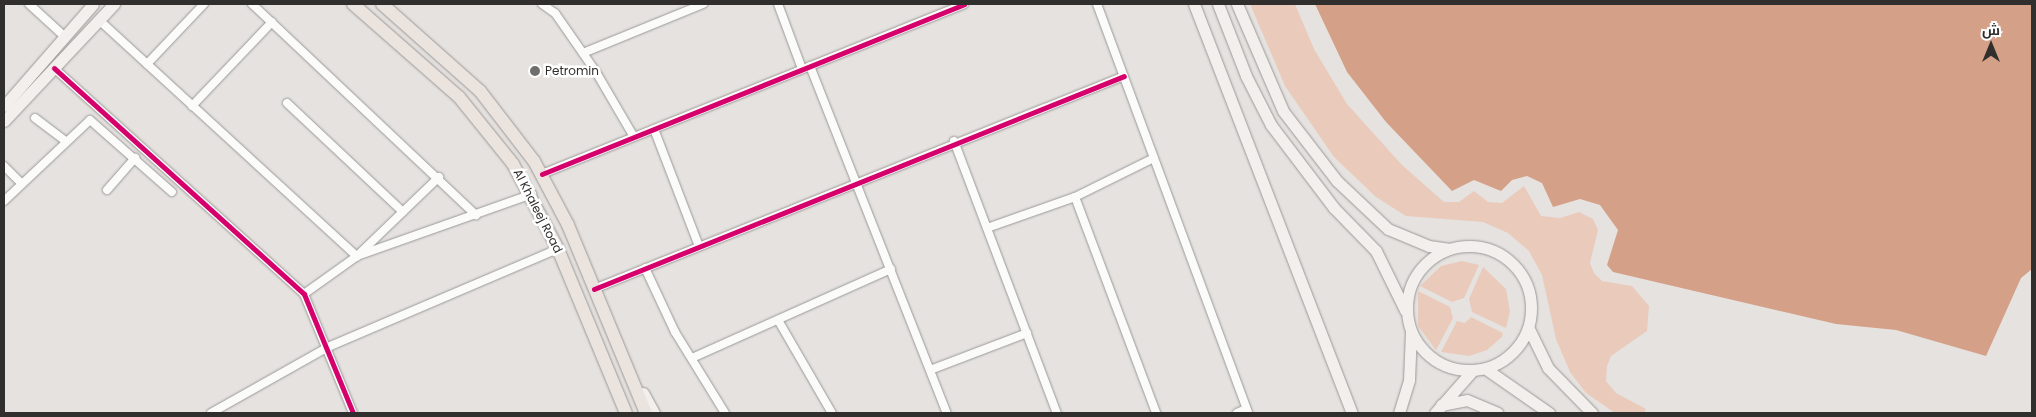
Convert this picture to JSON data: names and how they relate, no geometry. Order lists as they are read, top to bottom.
{
  "streets": {
    "main road": ["Al Khaleej Road"]
  },
  "places": ["Petromin"],
  "north": "top"
}
